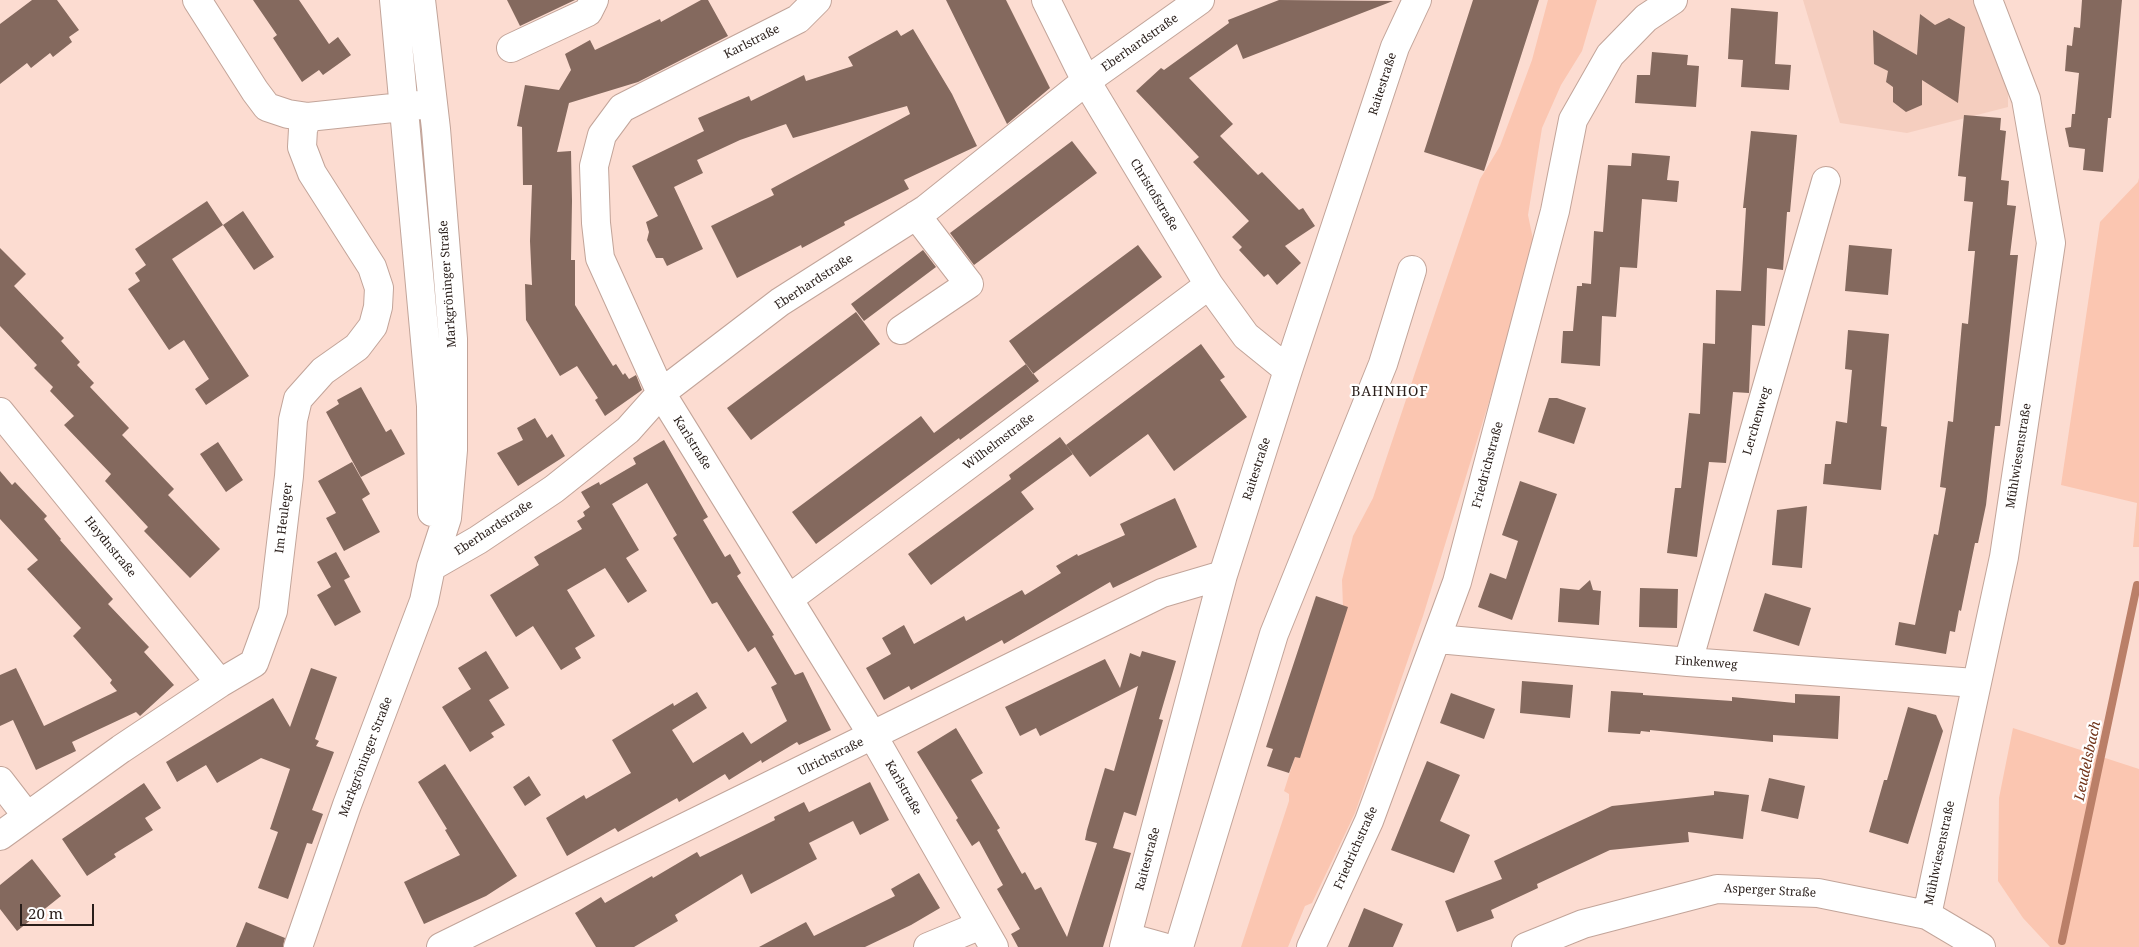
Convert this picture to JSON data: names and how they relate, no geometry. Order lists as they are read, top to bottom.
{
  "streets": {
    "street": [
      "Karlstraße",
      "Eberhardstraße",
      "Raitestraße",
      "Christofstraße",
      "Markgröninger Straße",
      "Lerchenweg",
      "Wilhelmstraße",
      "Mühlwiesenstraße",
      "Friedrichstraße",
      "Im Heuleger",
      "Haydnstraße",
      "Finkenweg",
      "Ulrichstraße",
      "Asperger Straße"
    ]
  },
  "crossings": [
    ["Karlstraße", "Eberhardstraße"],
    ["Karlstraße", "Wilhelmstraße"],
    ["Karlstraße", "Ulrichstraße"],
    ["Eberhardstraße", "Christofstraße"],
    ["Eberhardstraße", "Markgröninger Straße"],
    ["Raitestraße", "Christofstraße"],
    ["Raitestraße", "Ulrichstraße"],
    ["Christofstraße", "Wilhelmstraße"],
    ["Lerchenweg", "Finkenweg"],
    ["Mühlwiesenstraße", "Finkenweg"],
    ["Mühlwiesenstraße", "Asperger Straße"],
    ["Friedrichstraße", "Finkenweg"],
    ["Im Heuleger", "Haydnstraße"]
  ],
  "districts": ["BAHNHOF"],
  "water": ["Leudelsbach"],
  "scale_bar": "20 m"
}
